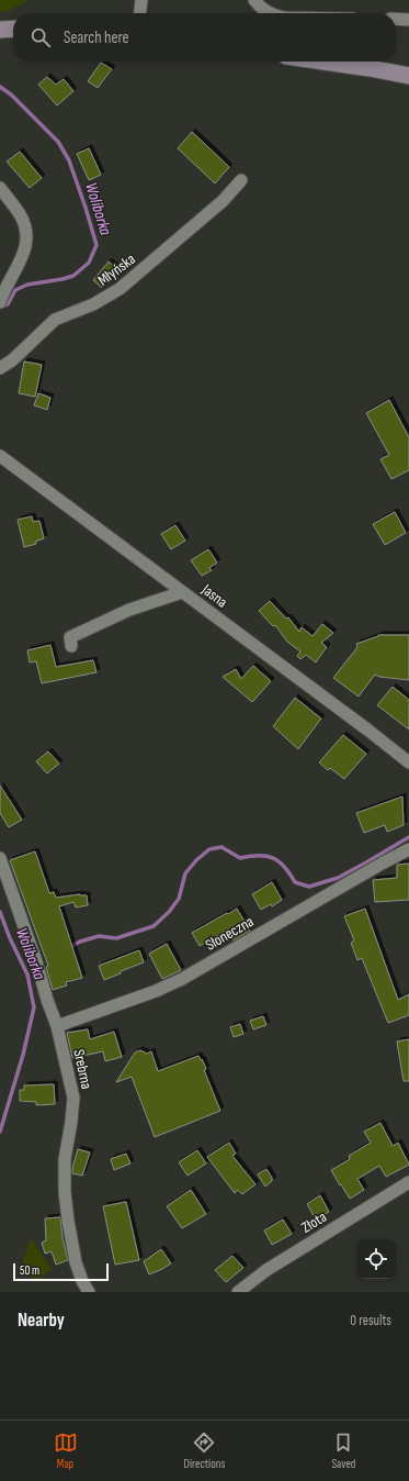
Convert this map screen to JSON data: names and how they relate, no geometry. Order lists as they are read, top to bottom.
{
  "streets": {
    "street": [
      "Młyńska",
      "Jasna",
      "Słoneczna",
      "Srebrna",
      "Złota"
    ]
  },
  "crossings": [
    ["Słoneczna", "Srebrna"]
  ],
  "water": ["Woliborka"],
  "scale_bar": "50 m",
  "page": {
    "search": "Search here",
    "scale": "50 m",
    "heading": ["Nearby", "0 results"],
    "nav": ["Map", "Directions", "Saved"]
  }
}
